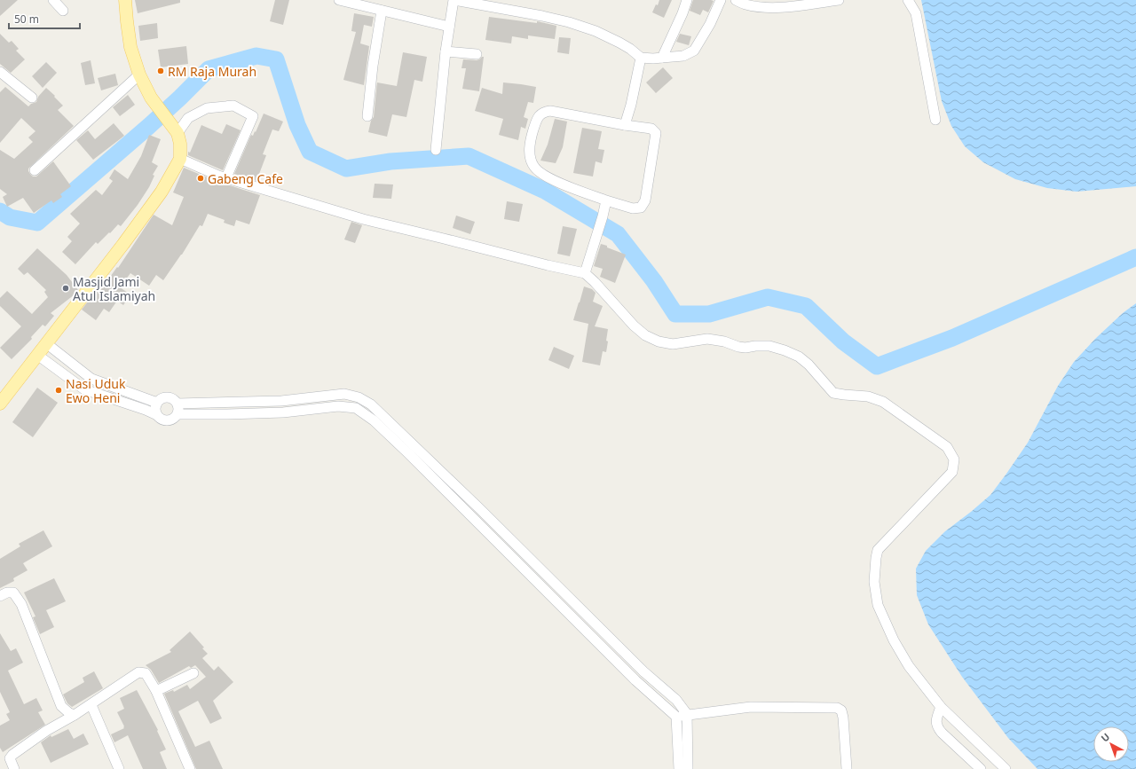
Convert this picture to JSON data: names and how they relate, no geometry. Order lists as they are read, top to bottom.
{
  "places": [
    "RM Raja Murah",
    "Gabeng Cafe",
    "Masjid Jami Atul Islamiyah",
    "Nasi Uduk Ewo Heni"
  ],
  "scale_bar": "50 m",
  "north": "top left"
}
